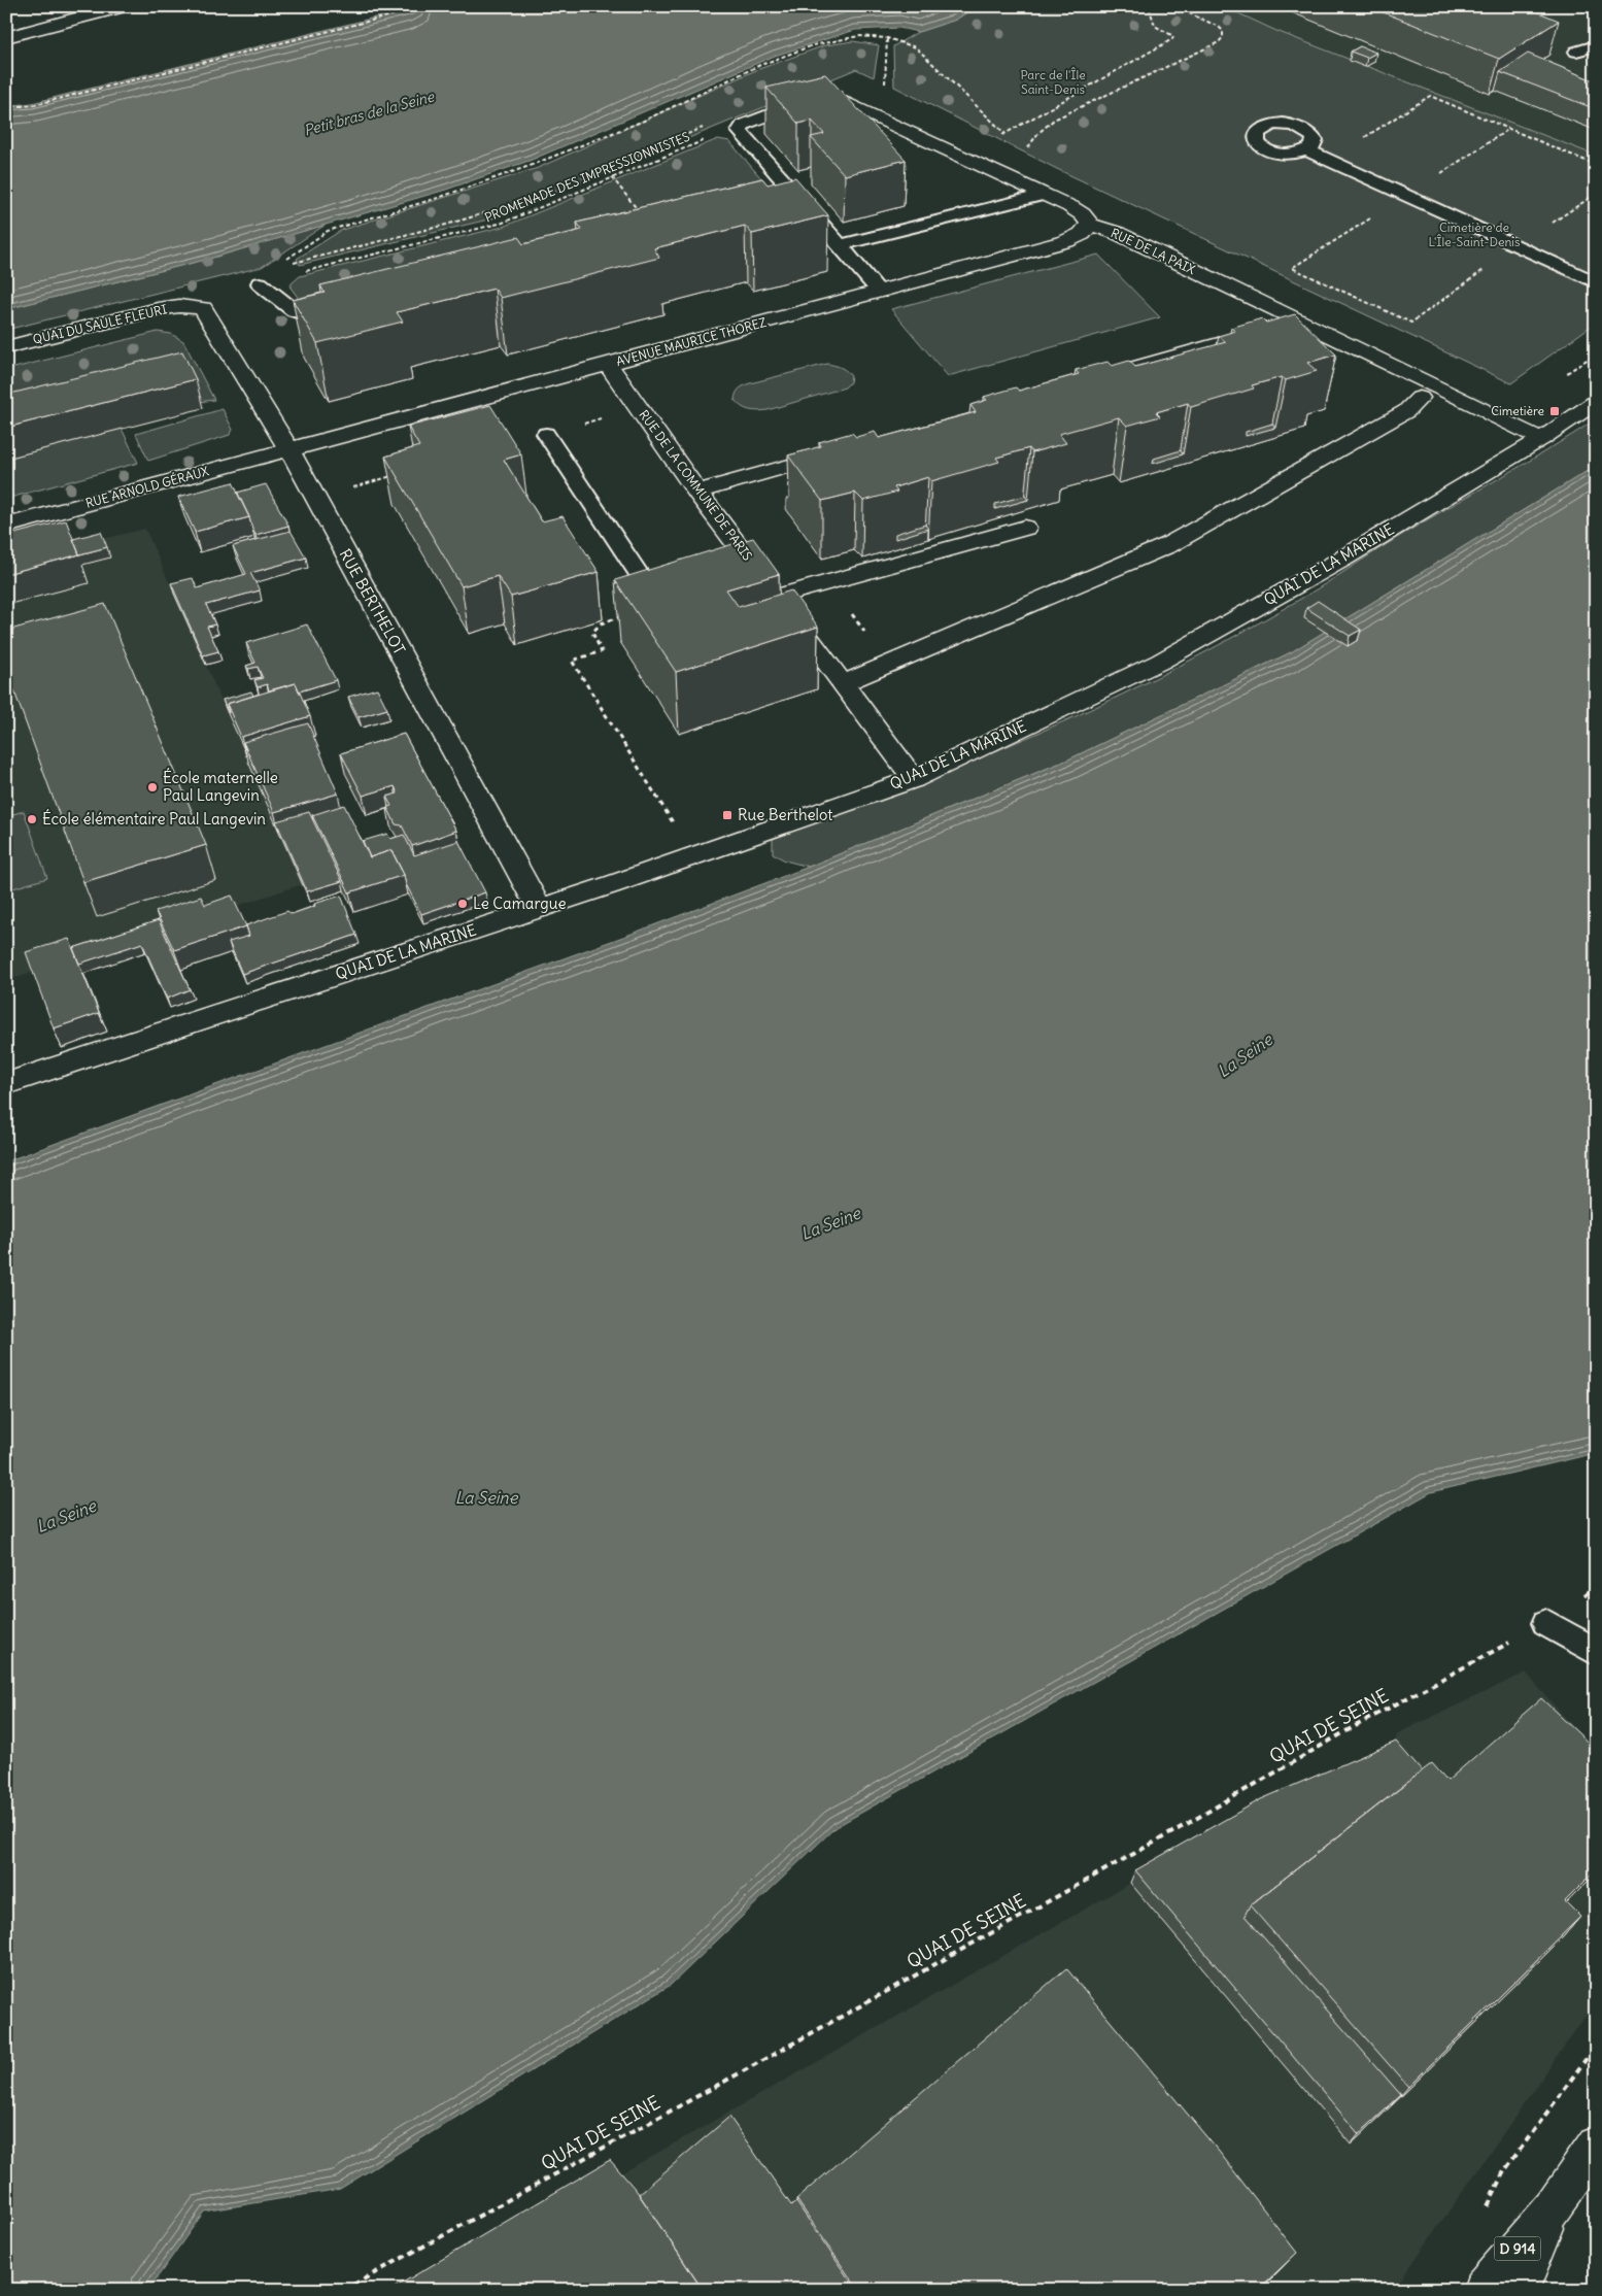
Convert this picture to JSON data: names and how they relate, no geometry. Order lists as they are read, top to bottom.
{
  "streets": {
    "street": [
      "RUE DE LA PAIX",
      "QUAI DU SAULE FLEURI",
      "AVENUE MAURICE THOREZ",
      "RUE DE LA COMMUNE DE PARIS",
      "RUE ARNOLD GÉRAUX",
      "QUAI DE LA MARINE",
      "RUE BERTHELOT",
      "D 914"
    ],
    "path": ["PROMENADE DES IMPRESSIONNISTES", "QUAI DE SEINE"]
  },
  "crossings": [
    ["RUE DE LA PAIX", "AVENUE MAURICE THOREZ"],
    ["RUE DE LA PAIX", "QUAI DE LA MARINE"],
    ["QUAI DU SAULE FLEURI", "RUE BERTHELOT"],
    ["AVENUE MAURICE THOREZ", "RUE DE LA COMMUNE DE PARIS"],
    ["AVENUE MAURICE THOREZ", "RUE ARNOLD GÉRAUX"],
    ["AVENUE MAURICE THOREZ", "RUE BERTHELOT"],
    ["RUE DE LA COMMUNE DE PARIS", "QUAI DE LA MARINE"],
    ["RUE ARNOLD GÉRAUX", "RUE BERTHELOT"],
    ["QUAI DE LA MARINE", "RUE BERTHELOT"]
  ],
  "water": ["Petit bras de la Seine", "La Seine"],
  "parks": ["Parc de l'Île Saint-Denis", "Cimetière de L'Île-Saint-Denis"],
  "places": {
    "transit": ["Cimetière", "Rue Berthelot"],
    "other": ["École maternelle Paul Langevin", "École élémentaire Paul Langevin", "Le Camargue"]
  }
}
